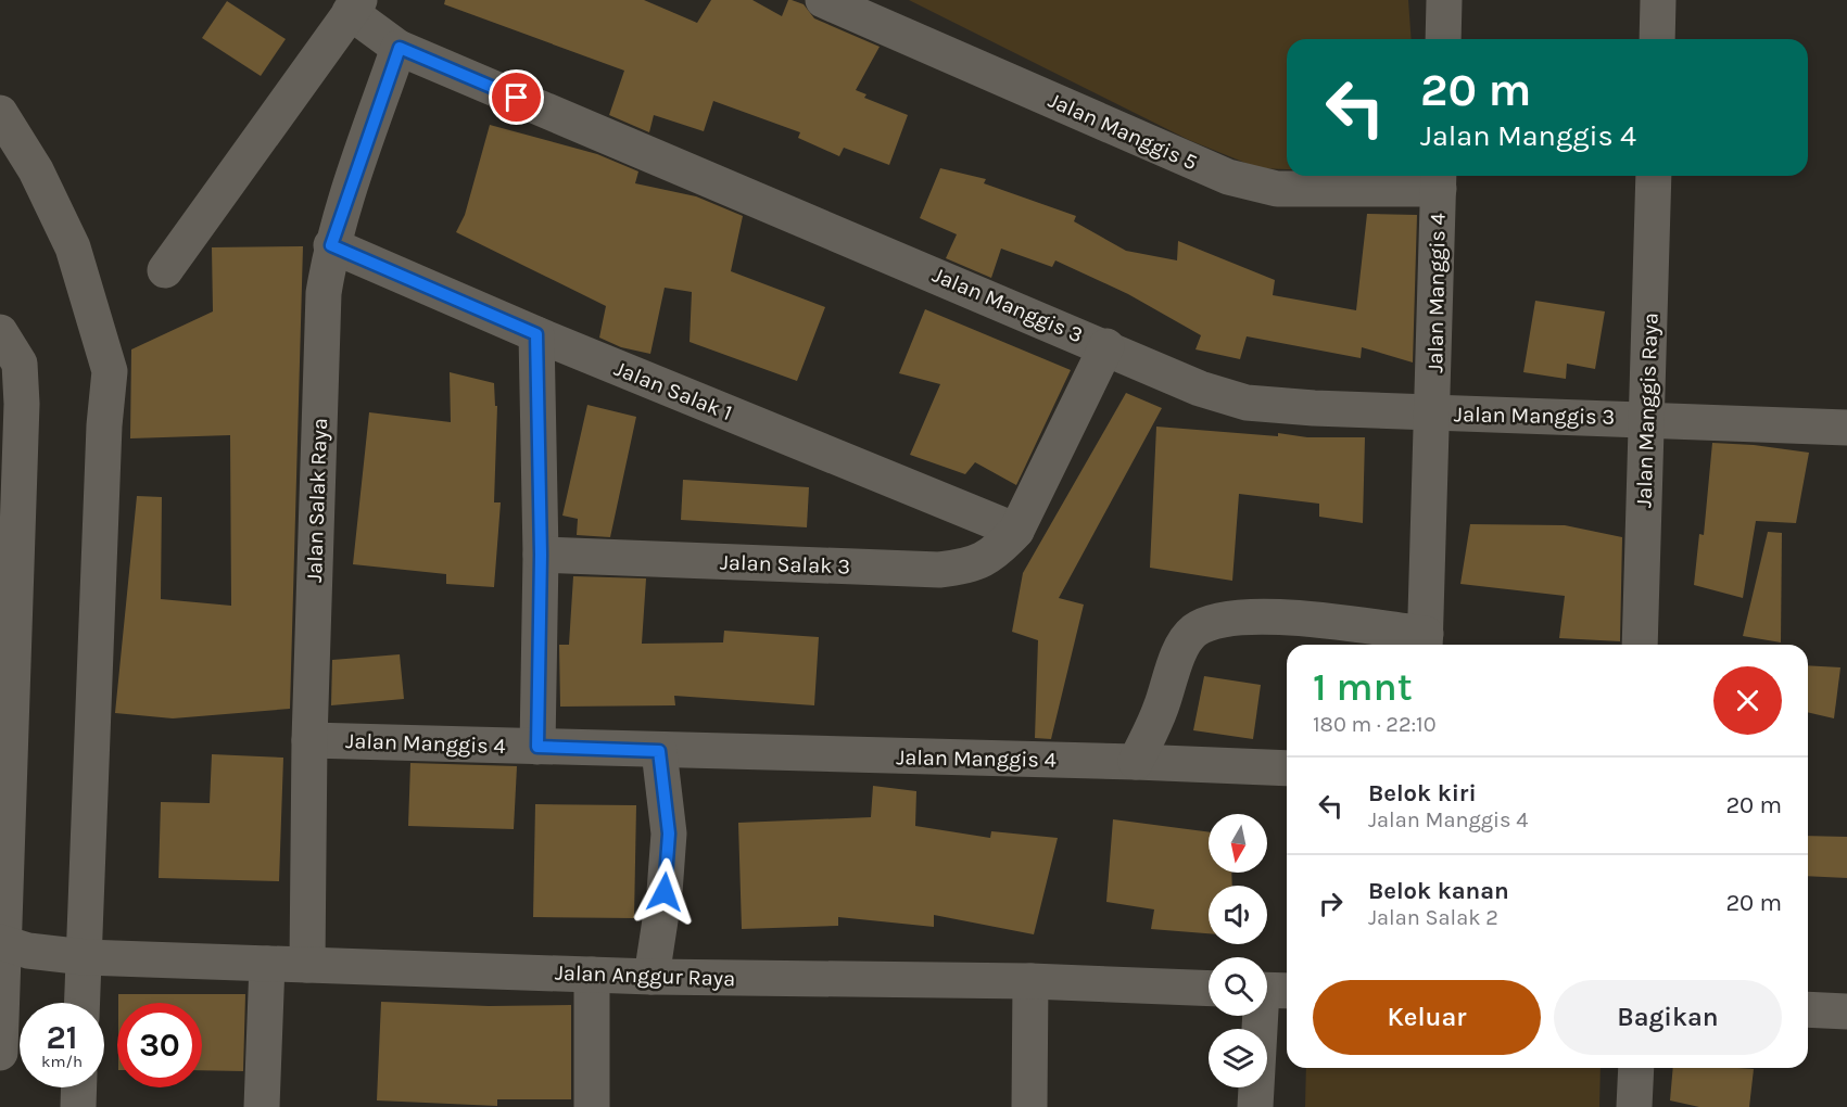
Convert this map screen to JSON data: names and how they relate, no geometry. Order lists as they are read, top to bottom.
{
  "streets": {
    "street": [
      "Jalan Manggis 5",
      "Jalan Manggis 4",
      "Jalan Manggis 3",
      "Jalan Salak 1",
      "Jalan Manggis Raya",
      "Jalan Salak Raya",
      "Jalan Salak 3",
      "Jalan Anggur Raya"
    ]
  },
  "crossings": [
    ["Jalan Manggis 5", "Jalan Manggis 4"],
    ["Jalan Manggis 4", "Jalan Manggis 3"],
    ["Jalan Manggis 4", "Jalan Salak Raya"],
    ["Jalan Manggis 3", "Jalan Manggis Raya"],
    ["Jalan Manggis 3", "Jalan Salak Raya"],
    ["Jalan Manggis 3", "Jalan Salak 3"],
    ["Jalan Salak 1", "Jalan Salak Raya"],
    ["Jalan Salak 1", "Jalan Salak 3"],
    ["Jalan Salak Raya", "Jalan Anggur Raya"]
  ],
  "north": "bottom",
  "page": {
    "turn": ["20 m", "Jalan Manggis 4"],
    "heading": ["1 mnt", "180 m · 22:10"],
    "list": [
      {
        "name": "Belok kiri",
        "note": "Jalan Manggis 4",
        "value": "20 m"
      },
      {
        "name": "Belok kanan",
        "note": "Jalan Salak 2",
        "value": "20 m"
      }
    ],
    "buttons": ["Keluar", "Bagikan"],
    "speed": "21 km/h",
    "limit": "30"
  }
}
